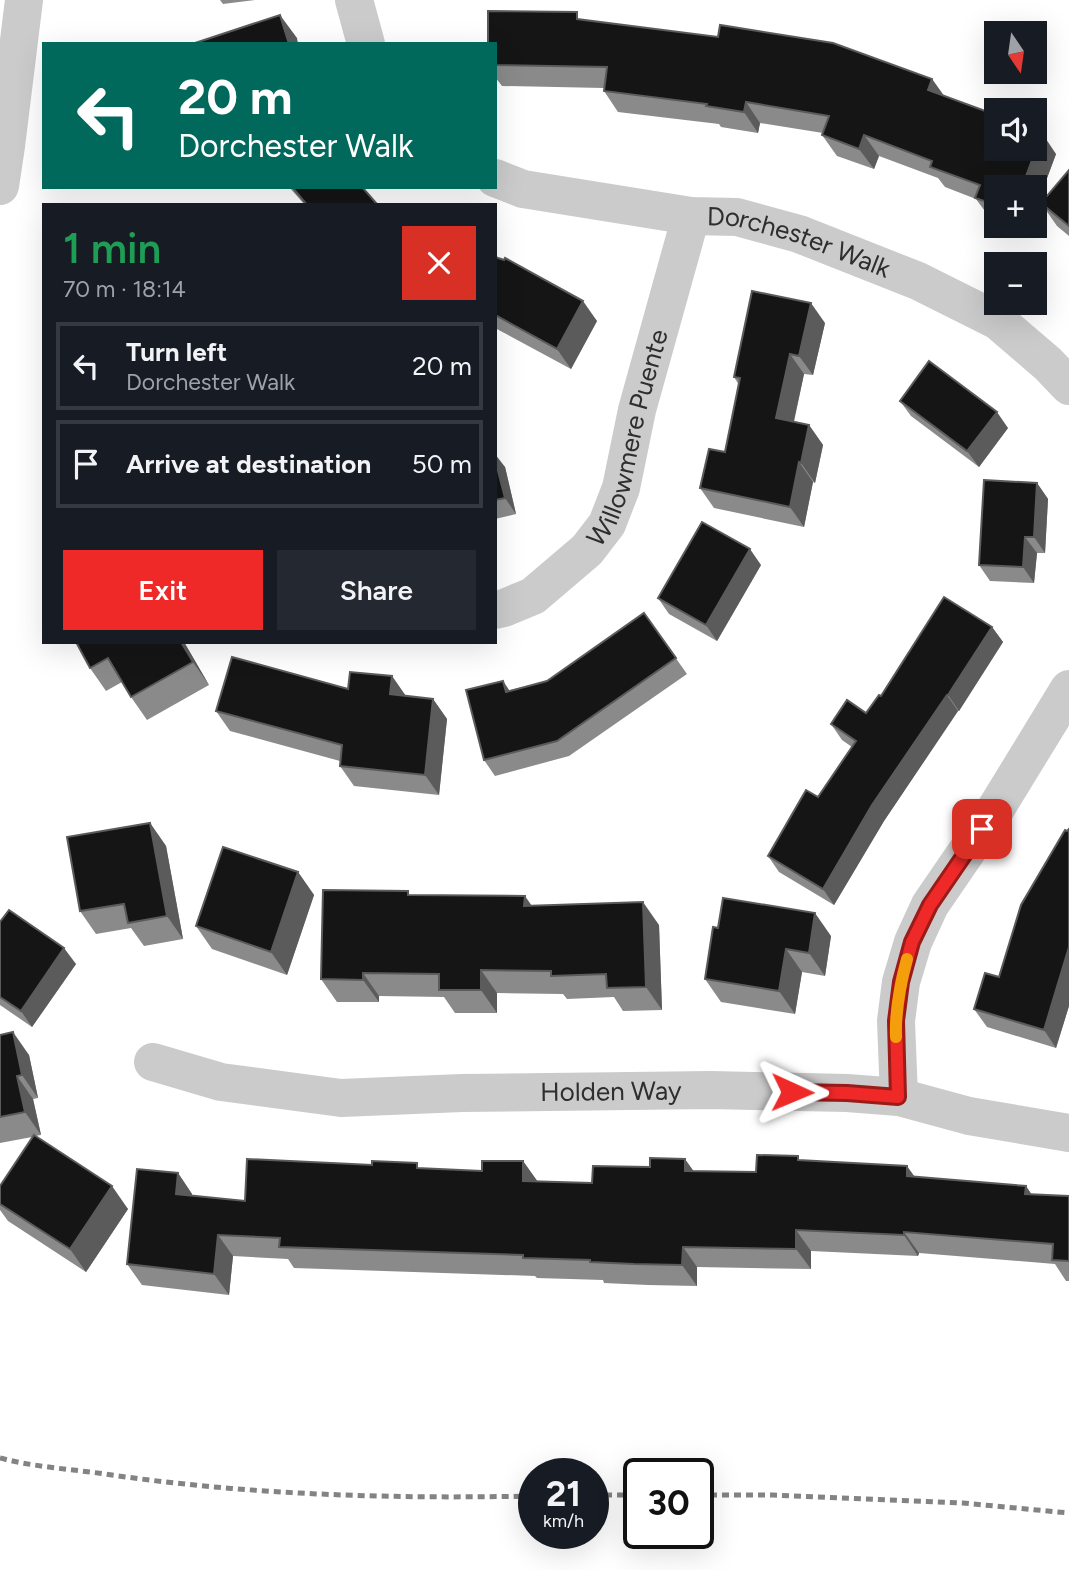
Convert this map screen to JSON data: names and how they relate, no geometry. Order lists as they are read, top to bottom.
{
  "streets": {
    "street": ["Dorchester Walk", "Willowmere Puente", "Holden Way"]
  },
  "crossings": [
    ["Dorchester Walk", "Willowmere Puente"]
  ],
  "north": "bottom",
  "page": {
    "map_buttons": ["+", "−"],
    "turn": ["20 m", "Dorchester Walk"],
    "heading": ["1 min", "70 m · 18:14"],
    "list": [
      {
        "name": "Turn left",
        "note": "Dorchester Walk",
        "value": "20 m"
      },
      {
        "name": "Arrive at destination",
        "value": "50 m"
      }
    ],
    "buttons": ["Exit", "Share"],
    "speed": "21 km/h",
    "limit": "30"
  }
}
